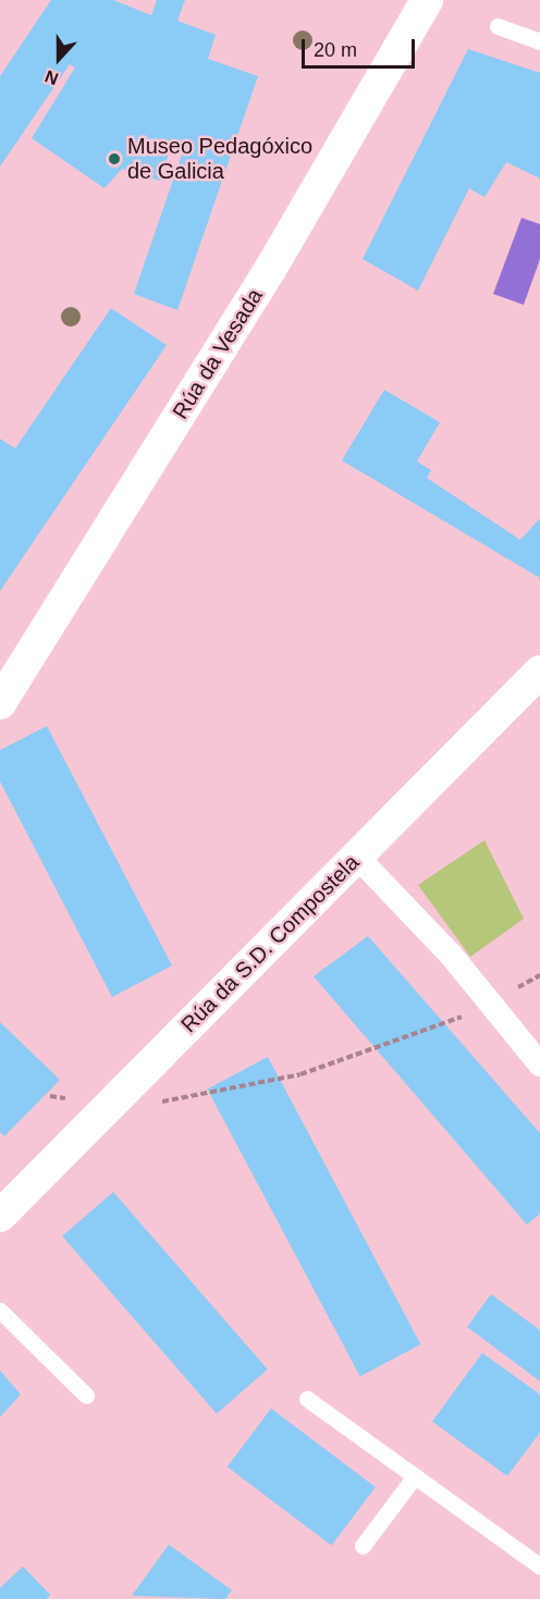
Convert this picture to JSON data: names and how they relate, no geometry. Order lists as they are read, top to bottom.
{
  "streets": {
    "street": ["Rúa da Vesada", "Rúa da S.D. Compostela"]
  },
  "places": ["Museo Pedagóxico de Galicia"],
  "scale_bar": "20 m",
  "north": "bottom"
}
